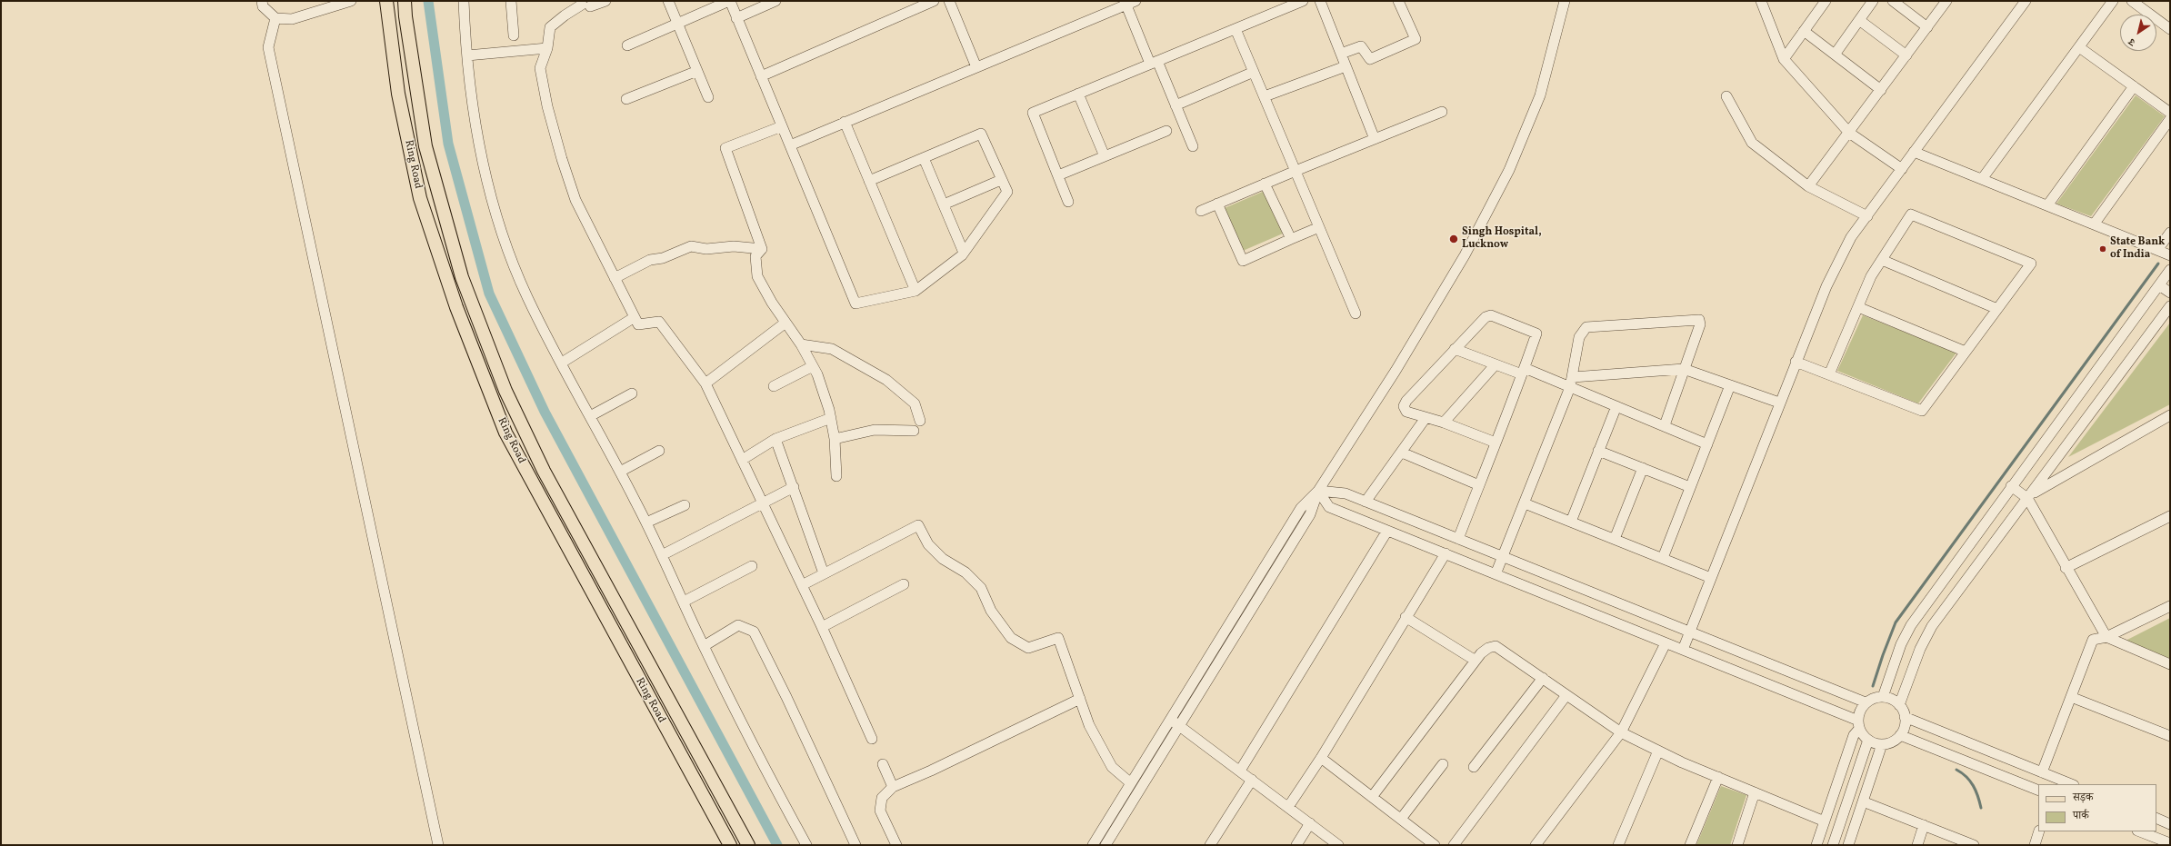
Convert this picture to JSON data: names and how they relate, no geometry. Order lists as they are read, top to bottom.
{
  "streets": {
    "main road": ["Ring Road"]
  },
  "places": ["Singh Hospital, Lucknow", "State Bank of India"],
  "legend": ["सड़क", "पार्क"],
  "north": "bottom left"
}
